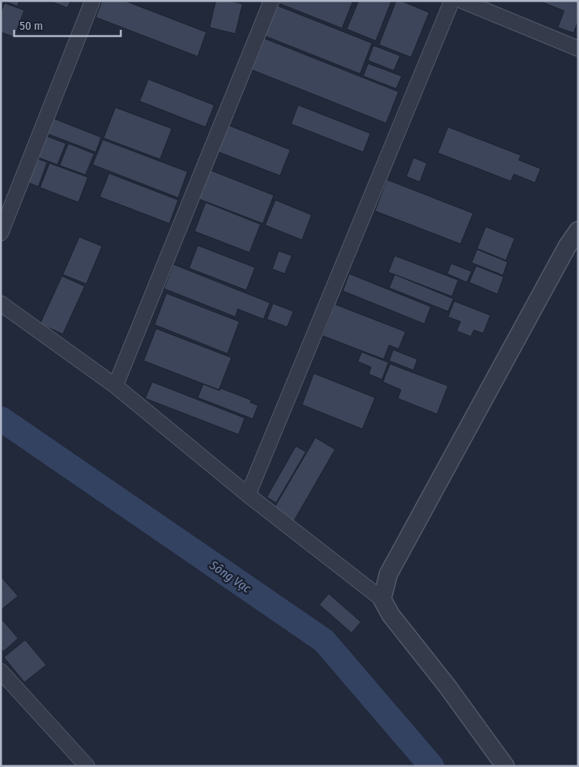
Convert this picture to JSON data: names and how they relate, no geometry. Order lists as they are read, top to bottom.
{
  "water": ["Sông Vạc"],
  "scale_bar": "50 m"
}
